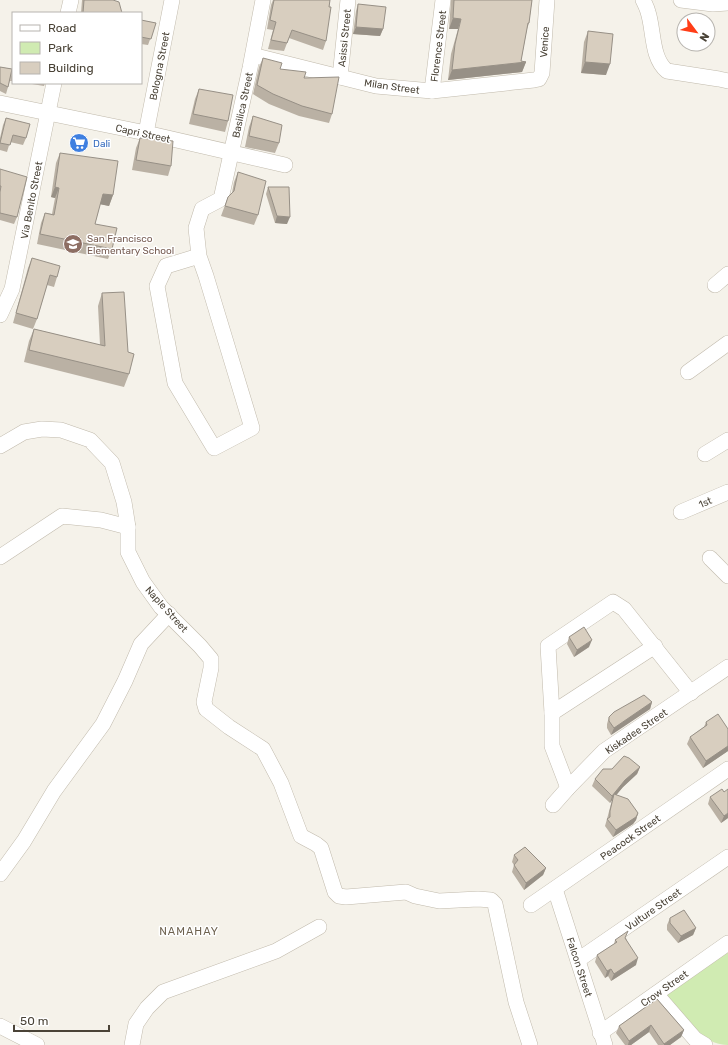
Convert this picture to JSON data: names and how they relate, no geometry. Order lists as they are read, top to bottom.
{
  "streets": {
    "street": [
      "Asissi Street",
      "Venice",
      "Florence Street",
      "Bologna Street",
      "Milan Street",
      "Basilica Street",
      "Capri Street",
      "Via Benito Street",
      "1st",
      "Naple Street",
      "Kiskadee Street",
      "Peacock Street",
      "Vulture Street",
      "Falcon Street",
      "Crow Street"
    ]
  },
  "crossings": [
    ["Asissi Street", "Milan Street"],
    ["Venice", "Milan Street"],
    ["Florence Street", "Milan Street"],
    ["Bologna Street", "Capri Street"],
    ["Milan Street", "Basilica Street"],
    ["Basilica Street", "Capri Street"],
    ["Capri Street", "Via Benito Street"],
    ["Peacock Street", "Falcon Street"],
    ["Vulture Street", "Falcon Street"],
    ["Falcon Street", "Crow Street"]
  ],
  "districts": ["NAMAHAY"],
  "places": {
    "supermarket": ["Dali"],
    "school or university": ["San Francisco Elementary School"]
  },
  "legend": ["Road", "Park", "Building"],
  "scale_bar": "50 m",
  "north": "bottom right"
}
